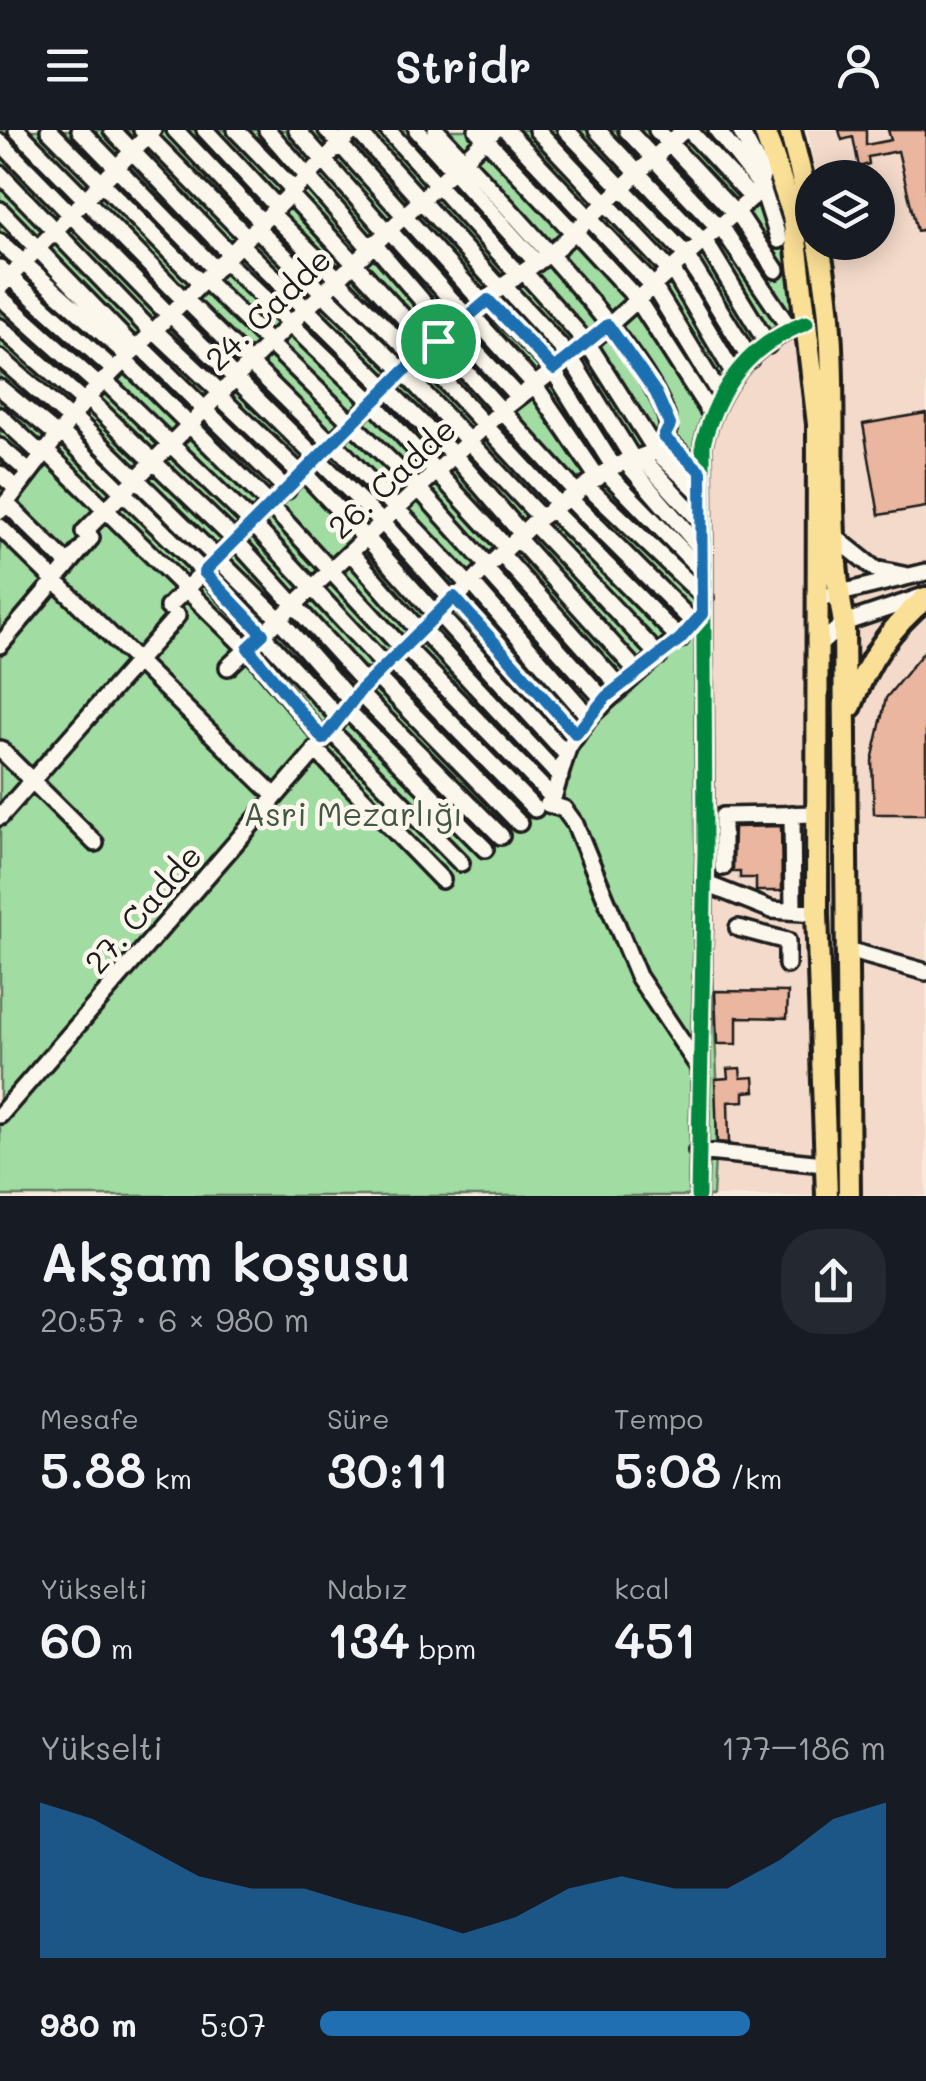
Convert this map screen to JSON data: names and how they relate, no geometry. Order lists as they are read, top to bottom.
{
  "streets": {
    "street": ["24. Cadde", "26. Cadde", "27. Cadde"]
  },
  "parks": ["Asri Mezarlığı"],
  "page": {
    "header": "Stridr",
    "heading": ["Akşam koşusu", "20:57 · 6 × 980 m"],
    "stats": [
      ["Mesafe", "5.88 km"],
      ["Süre", "30:11"],
      ["Tempo", "5:08 /km"],
      ["Yükselti", "60 m"],
      ["Nabız", "134 bpm"],
      ["kcal", "451"]
    ],
    "chart": ["Yükselti", "177–186 m"],
    "list": [
      {
        "name": "980 m",
        "note": "5:07"
      }
    ]
  }
}
